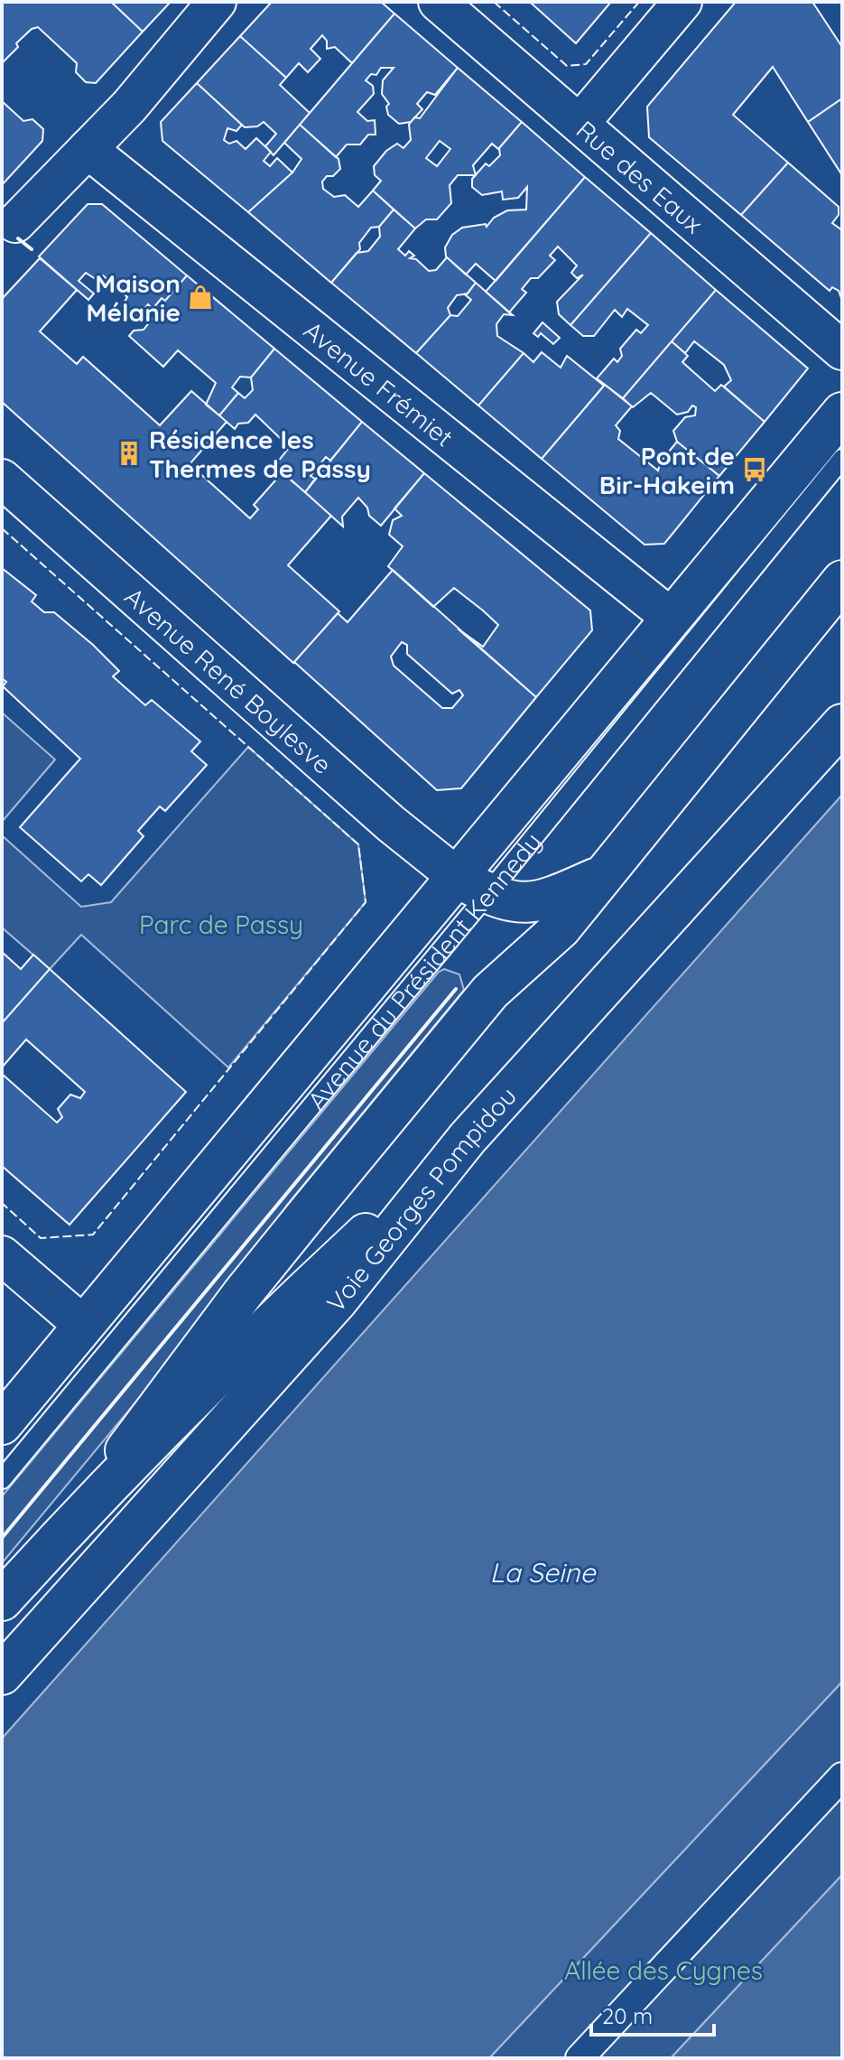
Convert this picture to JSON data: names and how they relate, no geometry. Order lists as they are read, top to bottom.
{
  "streets": {
    "main road": ["Avenue du Président Kennedy", "Voie Georges Pompidou"],
    "street": ["Rue des Eaux", "Avenue Frémiet", "Avenue René Boylesve"]
  },
  "crossings": [
    ["Avenue Frémiet", "Avenue du Président Kennedy"],
    ["Avenue René Boylesve", "Avenue du Président Kennedy"]
  ],
  "water": ["La Seine"],
  "parks": ["Parc de Passy", "Allée des Cygnes"],
  "places": {
    "shop": ["Maison Mélanie"],
    "building": ["Résidence les Thermes de Passy"],
    "bus stop": ["Pont de Bir-Hakeim"]
  },
  "scale_bar": "20 m"
}
